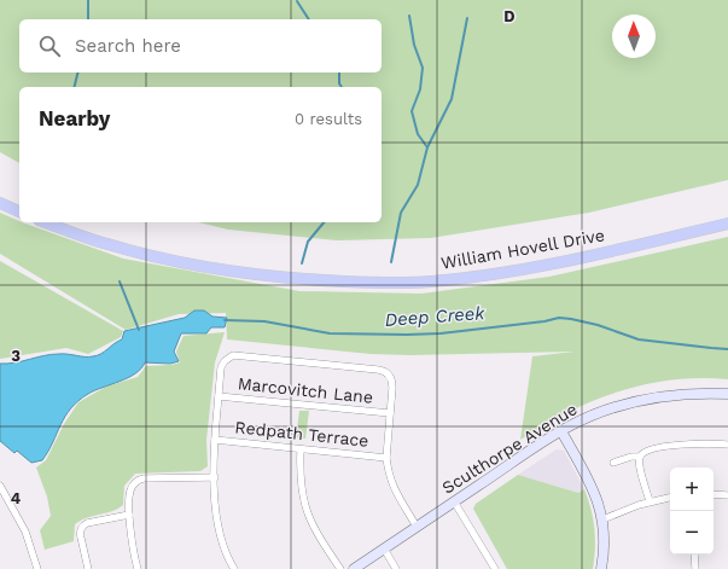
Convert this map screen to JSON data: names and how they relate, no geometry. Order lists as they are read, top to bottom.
{
  "streets": {
    "main road": ["William Hovell Drive"],
    "street": ["Marcovitch Lane", "Redpath Terrace", "Sculthorpe Avenue"]
  },
  "water": ["Deep Creek"],
  "north": "top",
  "page": {
    "search": "Search here",
    "heading": ["Nearby", "0 results"],
    "map_buttons": ["+", "−"]
  },
  "grid": {
    "columns": ["D"],
    "rows": ["3", "4"]
  }
}
